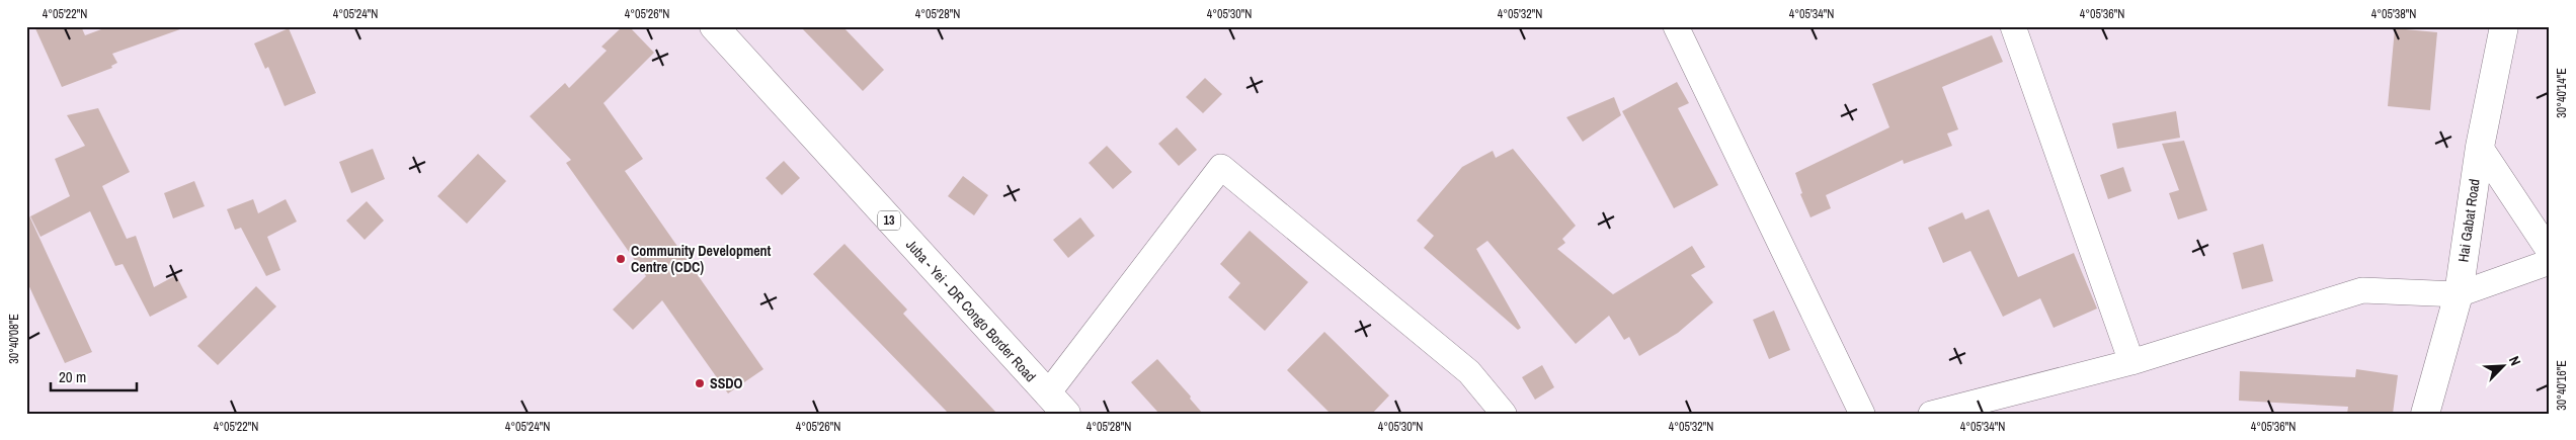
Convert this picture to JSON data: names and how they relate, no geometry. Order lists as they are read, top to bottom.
{
  "streets": {
    "main road": ["13", "Hai Gabat Road", "Juba - Yei - DR Congo Border Road"]
  },
  "places": ["Community Development Centre (CDC)", "SSDO"],
  "scale_bar": "20 m",
  "north": "top right",
  "coordinates": [
    "4°05'22\"N",
    "4°05'24\"N",
    "4°05'26\"N",
    "4°05'28\"N",
    "4°05'30\"N",
    "4°05'32\"N",
    "4°05'34\"N",
    "4°05'36\"N",
    "4°05'38\"N",
    "30°40'14\"E",
    "30°40'08\"E",
    "30°40'16\"E"
  ]
}
